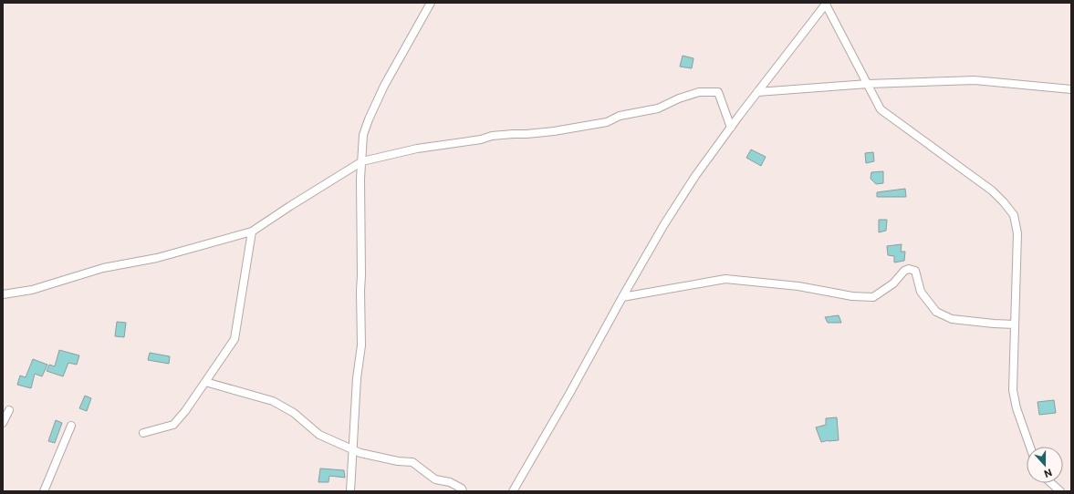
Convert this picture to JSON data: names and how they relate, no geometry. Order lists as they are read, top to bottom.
{
  "north": "bottom"
}
